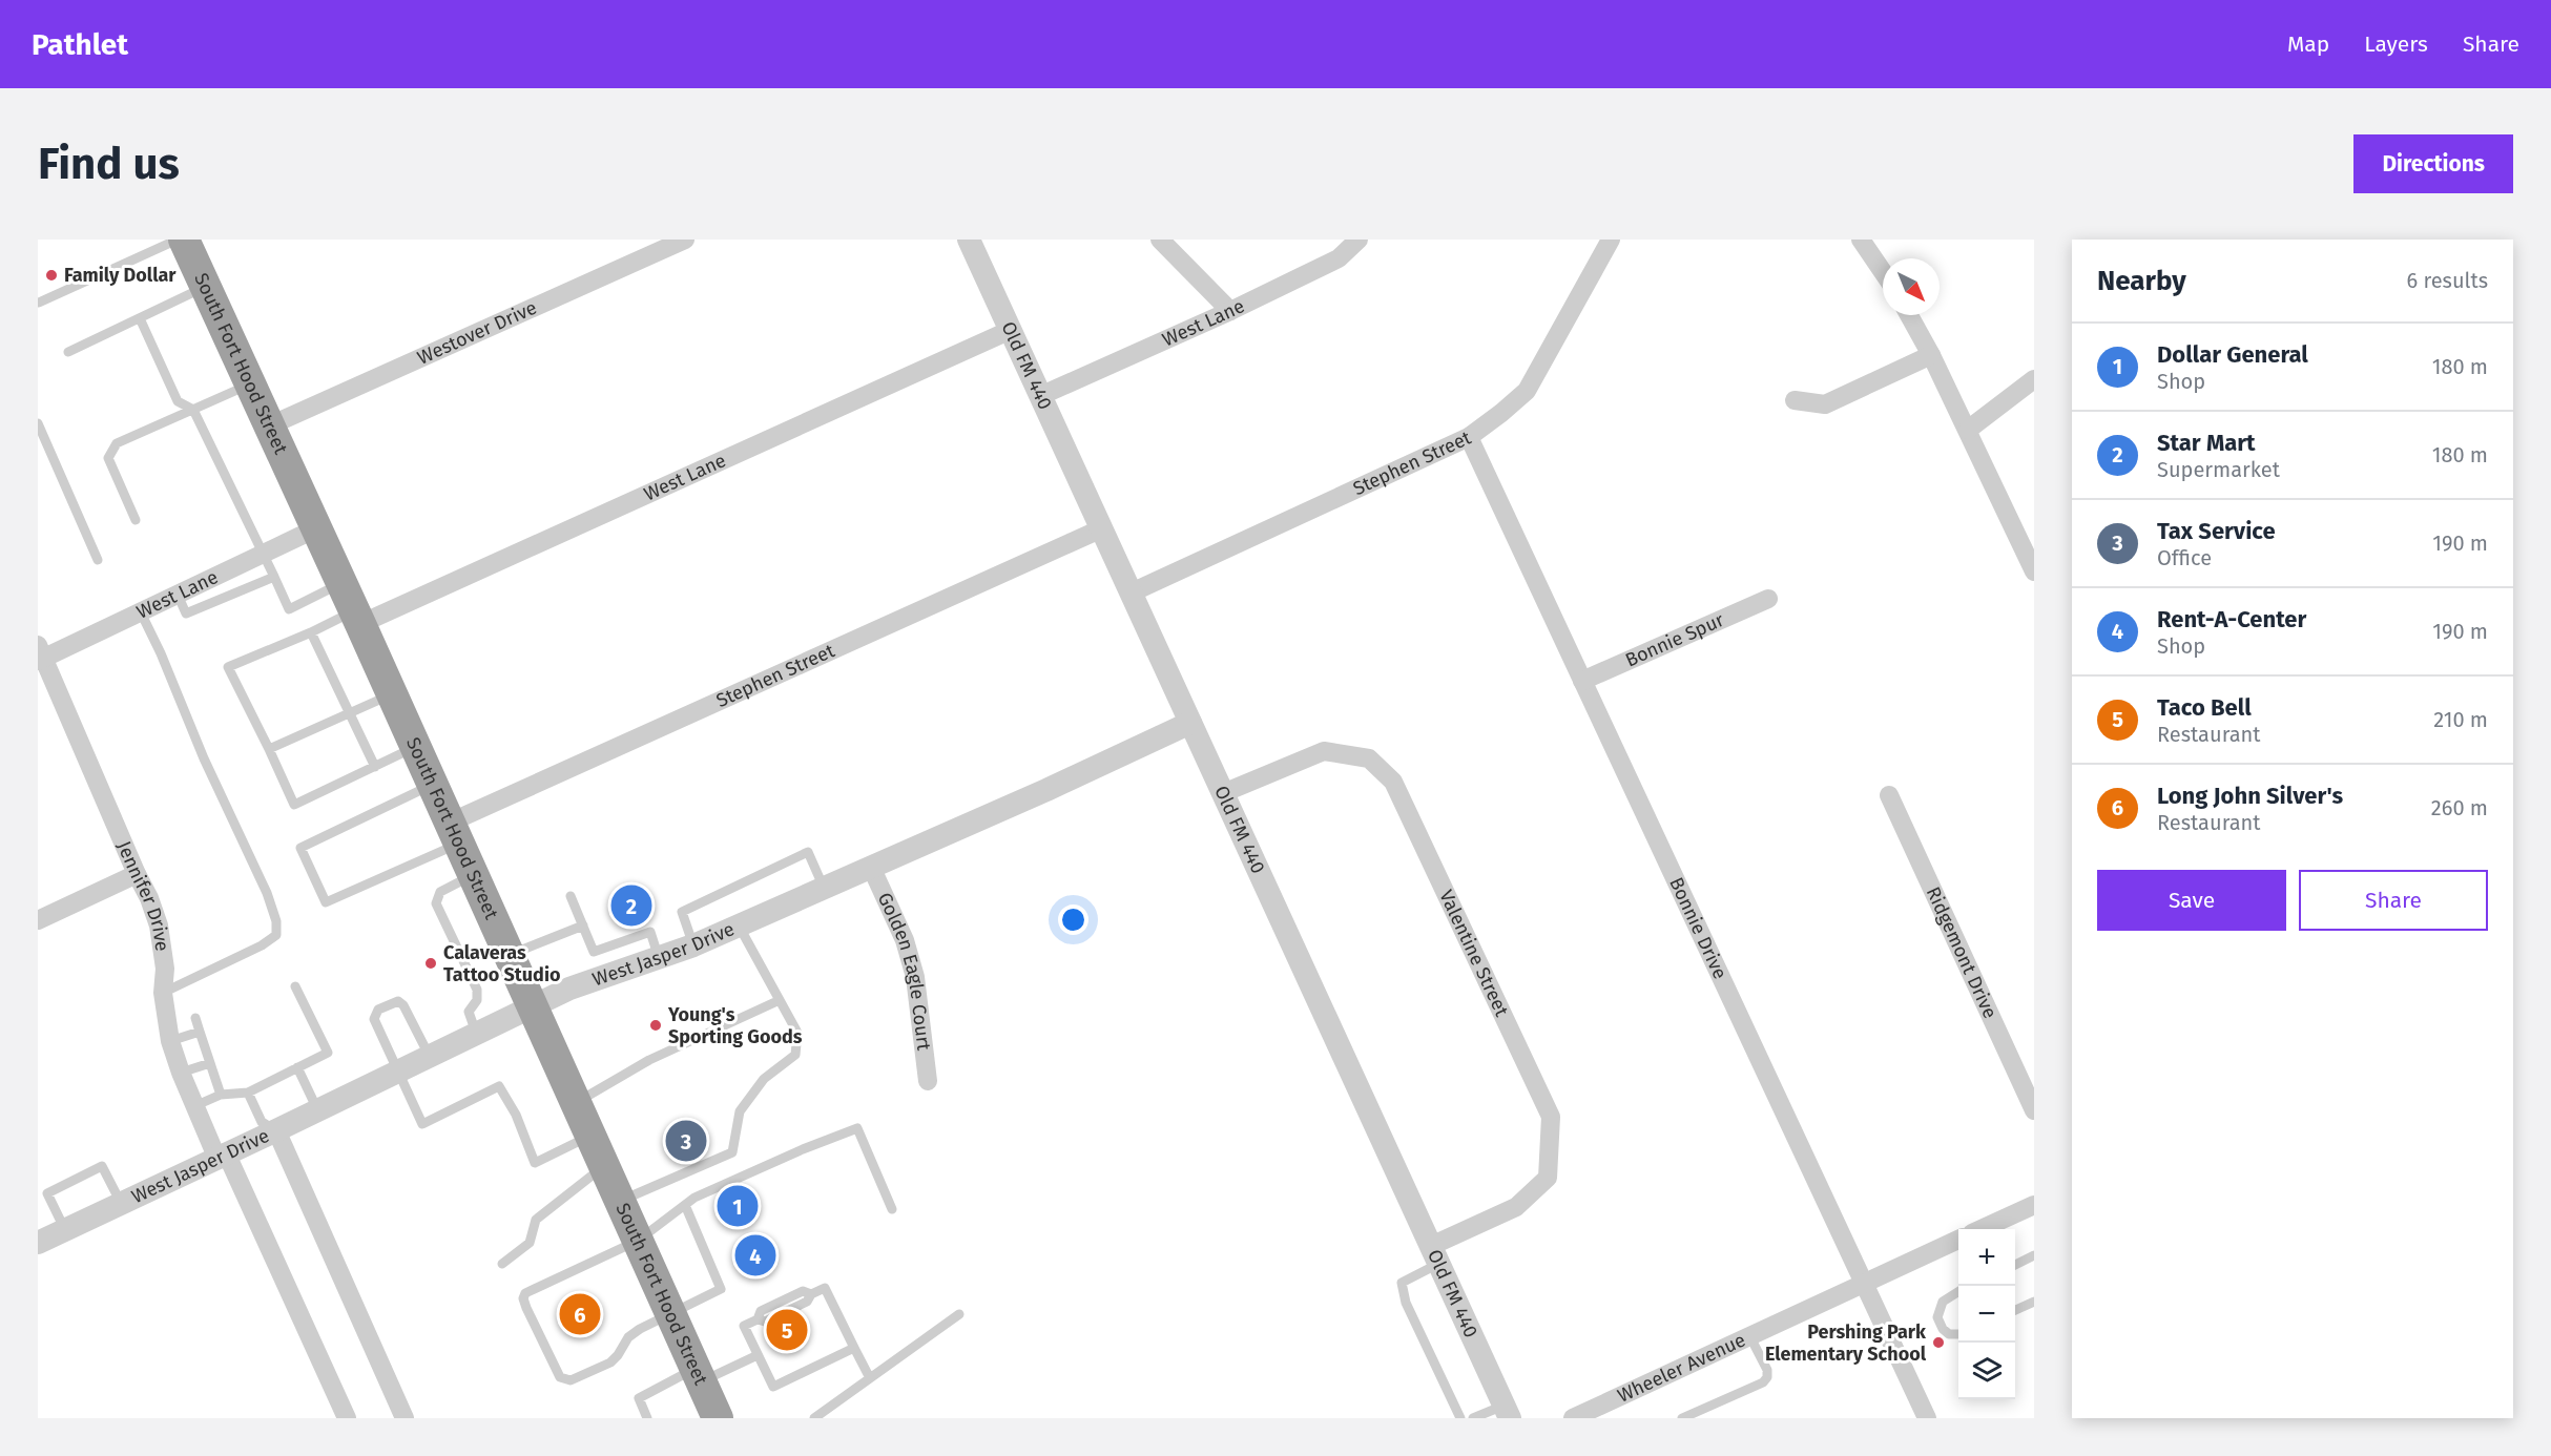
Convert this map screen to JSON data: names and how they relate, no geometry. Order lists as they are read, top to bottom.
{
  "streets": {
    "highway": ["South Fort Hood Street"],
    "street": [
      "West Lane",
      "Westover Drive",
      "Old FM 440",
      "Stephen Street",
      "Bonnie Spur",
      "Jennifer Drive",
      "Bonnie Drive",
      "West Jasper Drive",
      "Valentine Street",
      "Ridgemont Drive",
      "Golden Eagle Court",
      "Wheeler Avenue"
    ]
  },
  "crossings": [
    ["West Lane", "South Fort Hood Street"],
    ["West Lane", "Old FM 440"],
    ["West Lane", "Jennifer Drive"],
    ["Westover Drive", "South Fort Hood Street"],
    ["South Fort Hood Street", "Stephen Street"],
    ["South Fort Hood Street", "West Jasper Drive"],
    ["Old FM 440", "Stephen Street"],
    ["Old FM 440", "West Jasper Drive"],
    ["Old FM 440", "Valentine Street"],
    ["Stephen Street", "Bonnie Drive"],
    ["Bonnie Spur", "Bonnie Drive"],
    ["Jennifer Drive", "West Jasper Drive"],
    ["Bonnie Drive", "Wheeler Avenue"],
    ["West Jasper Drive", "Golden Eagle Court"]
  ],
  "places": [
    "Family Dollar",
    "Calaveras Tattoo Studio",
    "Young's Sporting Goods",
    "Pershing Park Elementary School"
  ],
  "north": "bottom right",
  "page": {
    "header": "Pathlet",
    "nav": ["Map", "Layers", "Share"],
    "buttons": [
      "Directions",
      ["Save", "Share"]
    ],
    "title": "Find us",
    "heading": ["Nearby", "6 results"],
    "list": [
      {
        "mark": "1",
        "name": "Dollar General",
        "note": "Shop",
        "value": "180 m"
      },
      {
        "mark": "2",
        "name": "Star Mart",
        "note": "Supermarket",
        "value": "180 m"
      },
      {
        "mark": "3",
        "name": "Tax Service",
        "note": "Office",
        "value": "190 m"
      },
      {
        "mark": "4",
        "name": "Rent-A-Center",
        "note": "Shop",
        "value": "190 m"
      },
      {
        "mark": "5",
        "name": "Taco Bell",
        "note": "Restaurant",
        "value": "210 m"
      },
      {
        "mark": "6",
        "name": "Long John Silver's",
        "note": "Restaurant",
        "value": "260 m"
      }
    ],
    "pins": [
      "2",
      "3",
      "1",
      "4",
      "6",
      "5"
    ],
    "map_buttons": ["+", "−"]
  }
}
